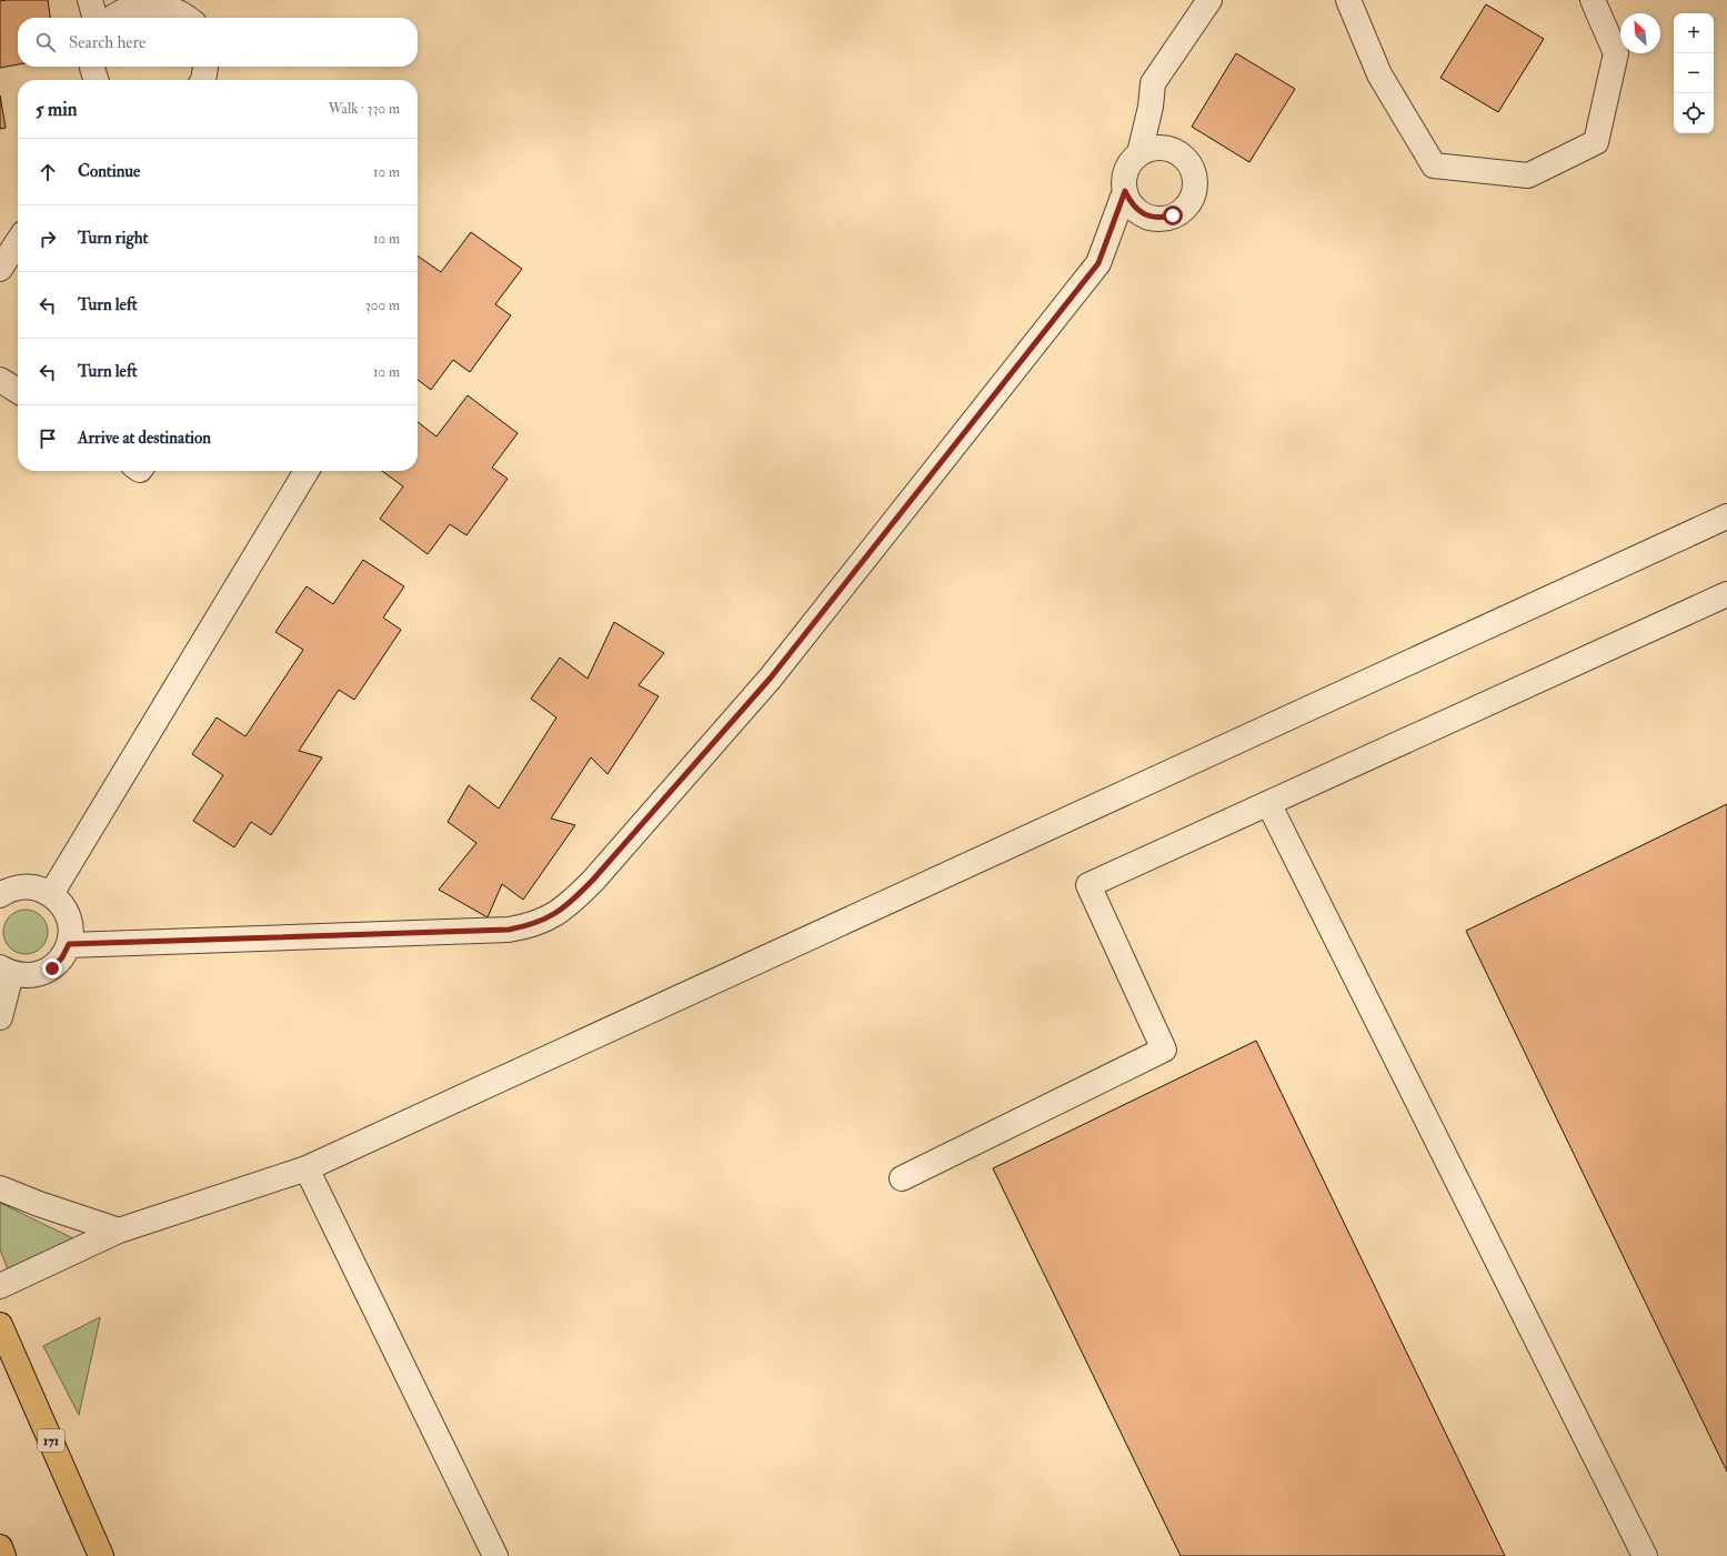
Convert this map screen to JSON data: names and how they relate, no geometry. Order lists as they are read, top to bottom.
{
  "streets": {
    "main road": ["171"]
  },
  "north": "top left",
  "page": {
    "map_buttons": ["+", "−"],
    "search": "Search here",
    "heading": ["5 min", "Walk · 330 m"],
    "list": [
      ["Continue", "10 m"],
      ["Turn right", "10 m"],
      ["Turn left", "300 m"],
      ["Turn left", "10 m"],
      "Arrive at destination"
    ]
  }
}
